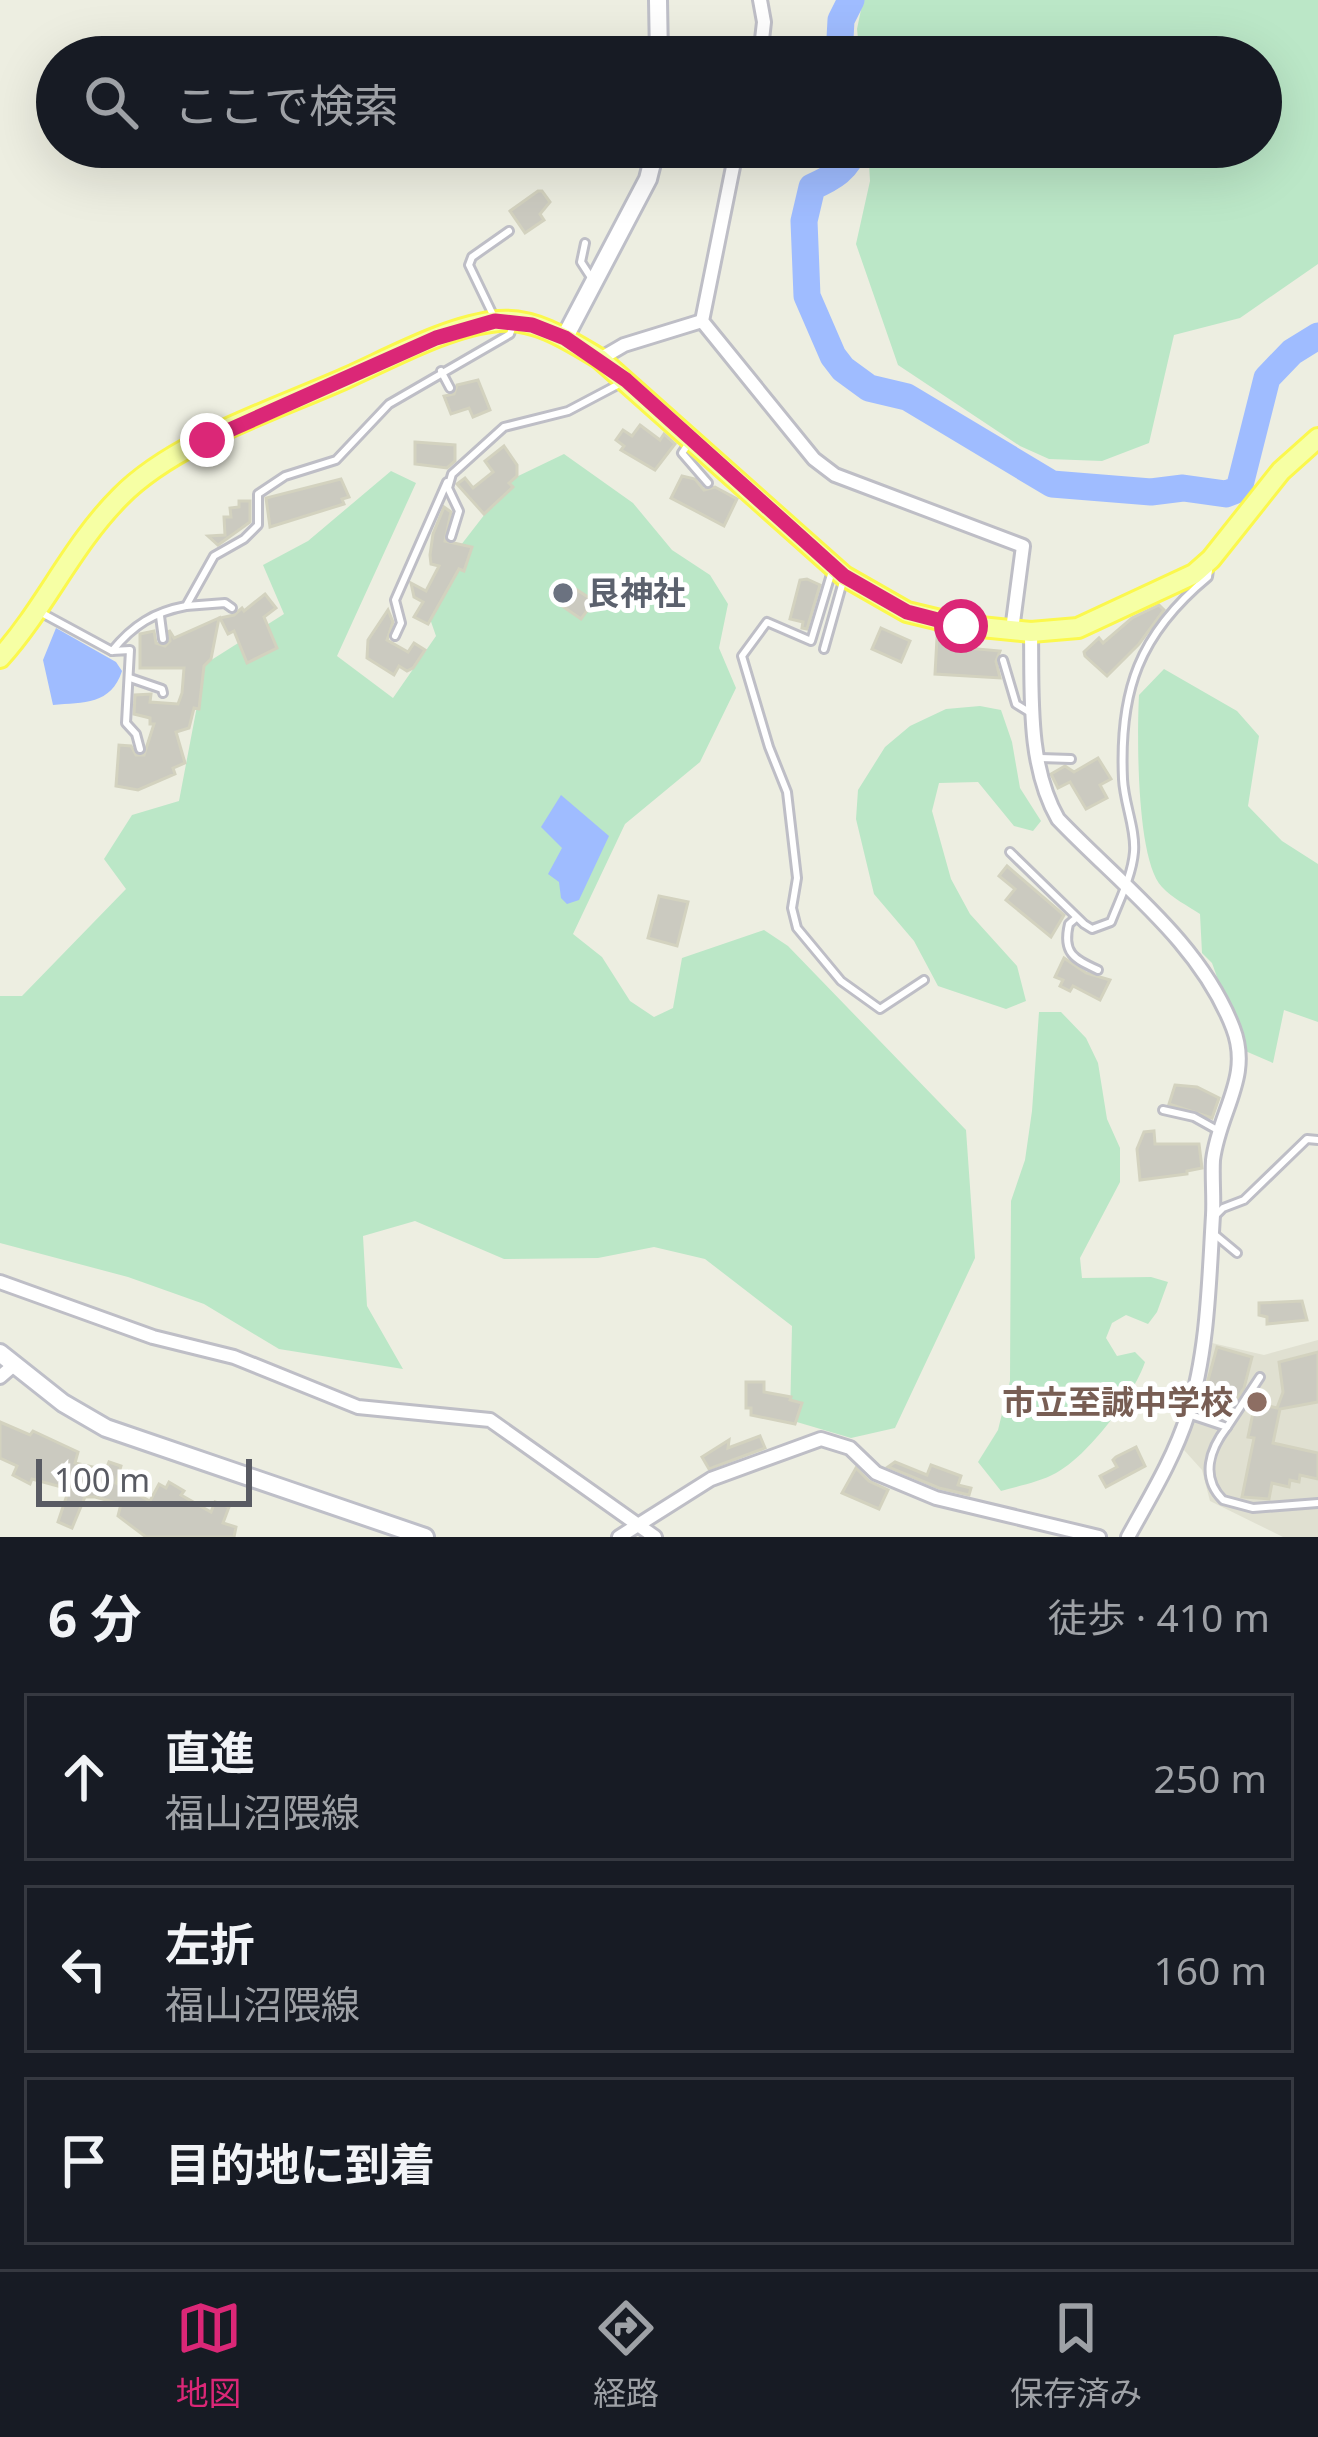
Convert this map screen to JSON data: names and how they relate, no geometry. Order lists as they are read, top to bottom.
{
  "places": ["艮神社", "市立至誠中学校"],
  "scale_bar": "100 m",
  "page": {
    "search": "ここで検索",
    "scale": "100 m",
    "heading": ["6 分", "徒歩 · 410 m"],
    "list": [
      ["直進", "福山沼隈線", "250 m"],
      ["左折", "福山沼隈線", "160 m"],
      "目的地に到着"
    ],
    "nav": ["地図", "経路", "保存済み"]
  }
}
